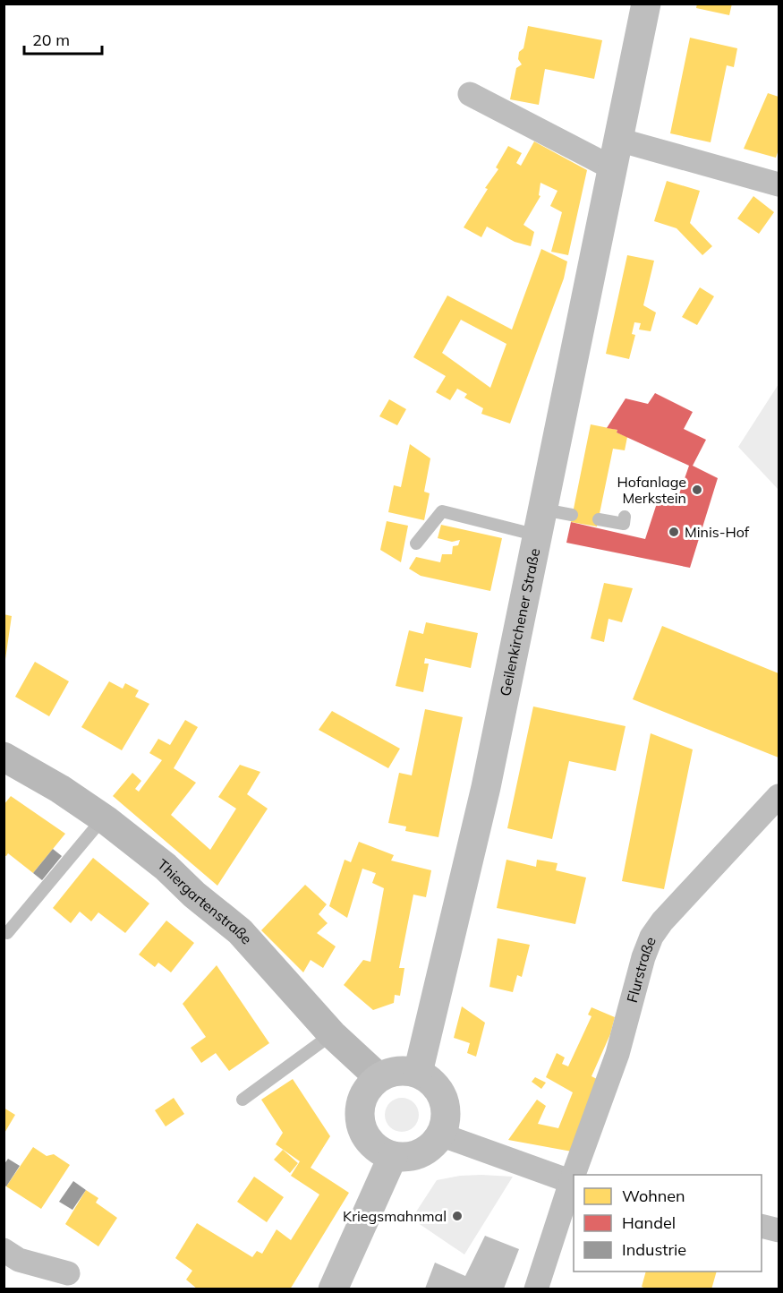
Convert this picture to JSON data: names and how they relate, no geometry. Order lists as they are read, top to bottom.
{
  "streets": {
    "main road": ["Geilenkirchener Straße", "Thiergartenstraße"],
    "street": ["Flurstraße"]
  },
  "crossings": [
    ["Geilenkirchener Straße", "Thiergartenstraße"]
  ],
  "places": ["Hofanlage Merkstein", "Minis-Hof", "Kriegsmahnmal"],
  "legend": ["Wohnen", "Handel", "Industrie"],
  "scale_bar": "20 m"
}
